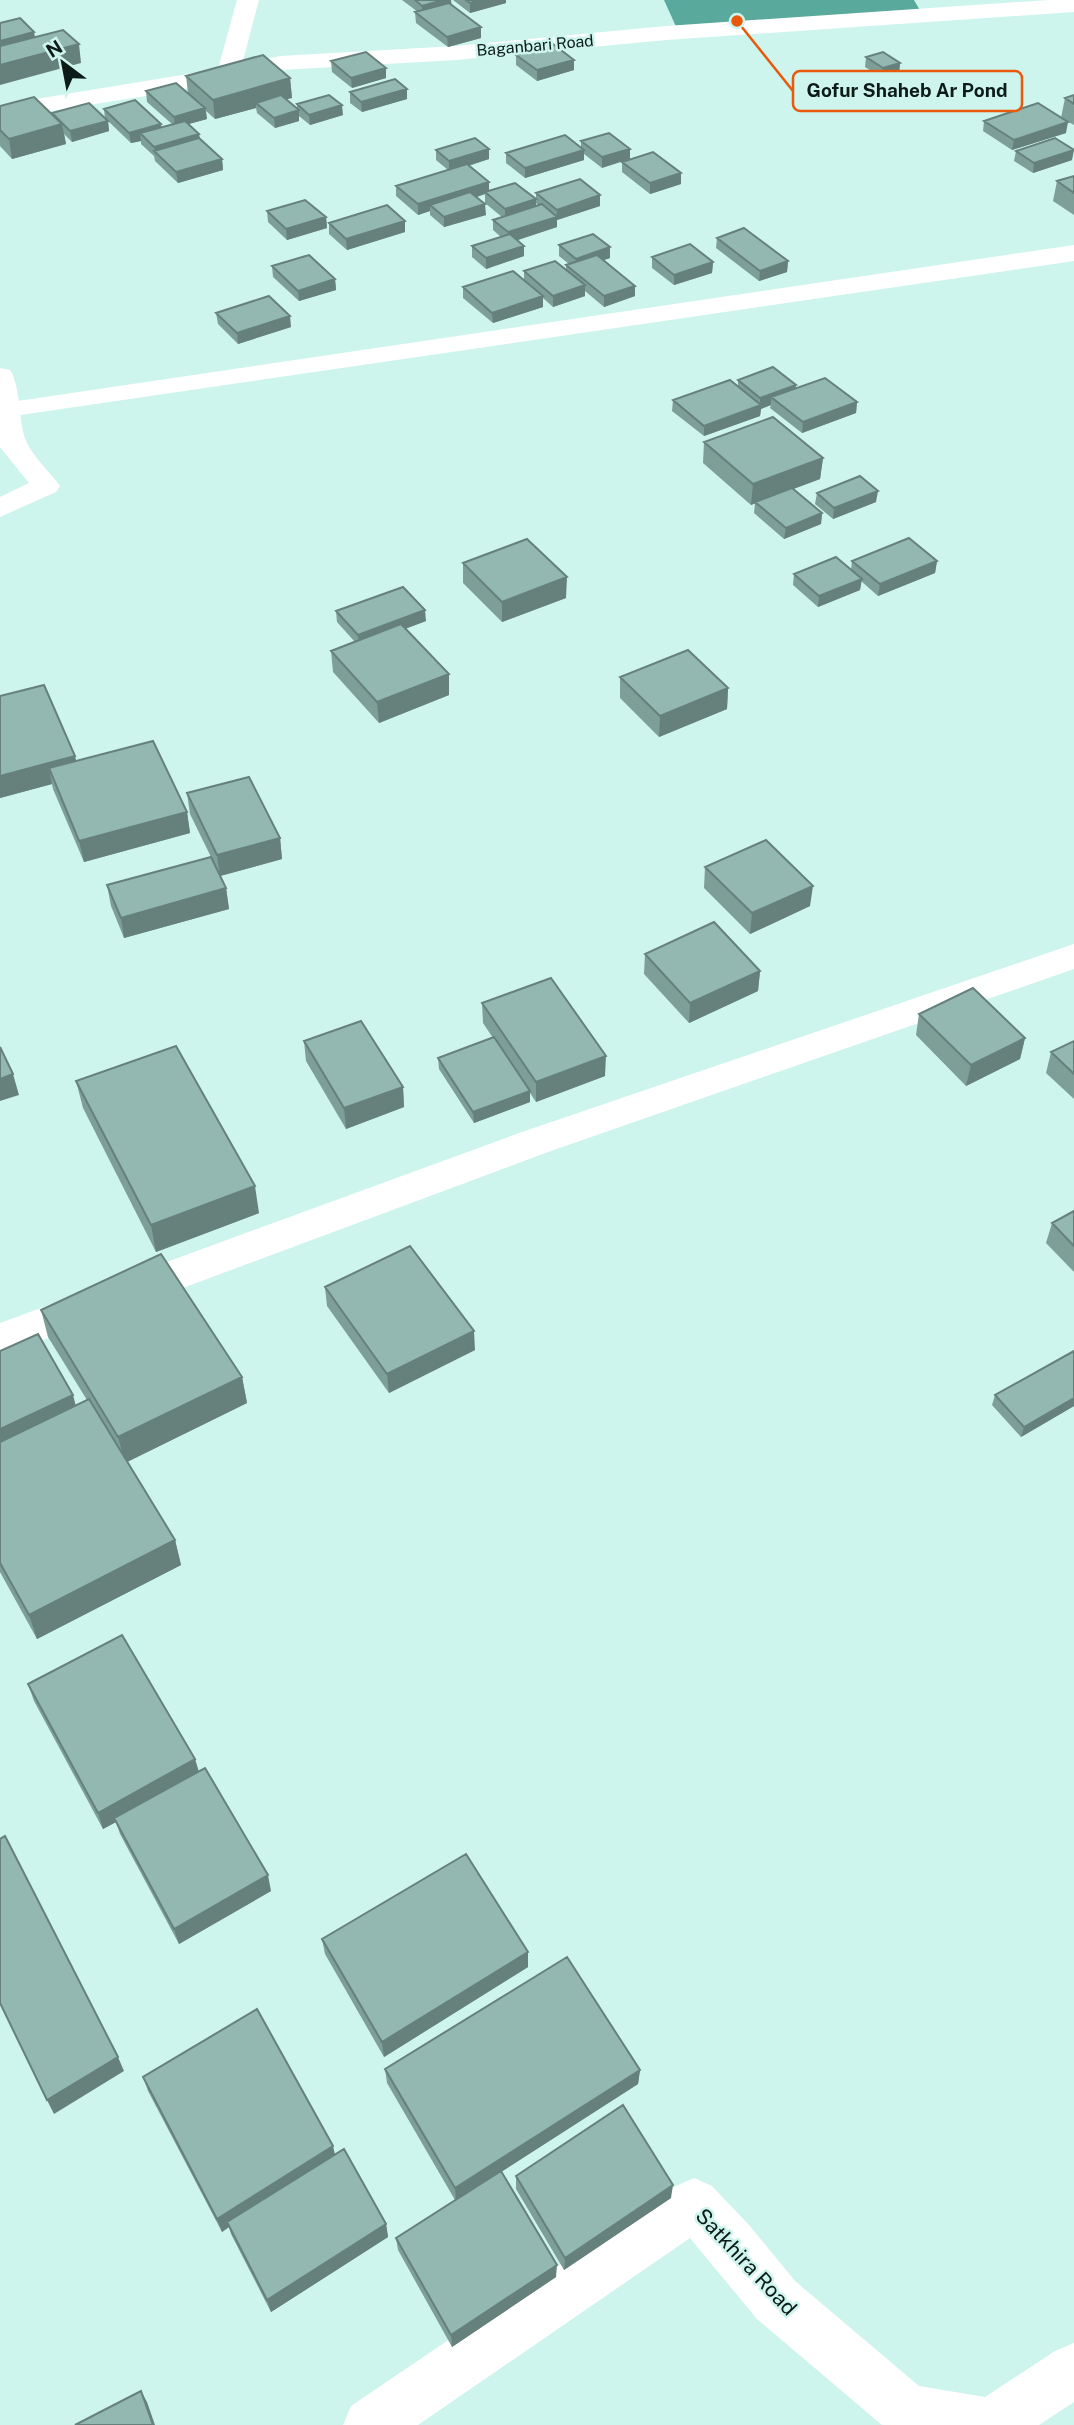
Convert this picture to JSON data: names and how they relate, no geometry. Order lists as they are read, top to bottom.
{
  "streets": {
    "street": ["Baganbari Road", "Satkhira Road"]
  },
  "places": ["Gofur Shaheb Ar Pond"],
  "north": "top left"
}
